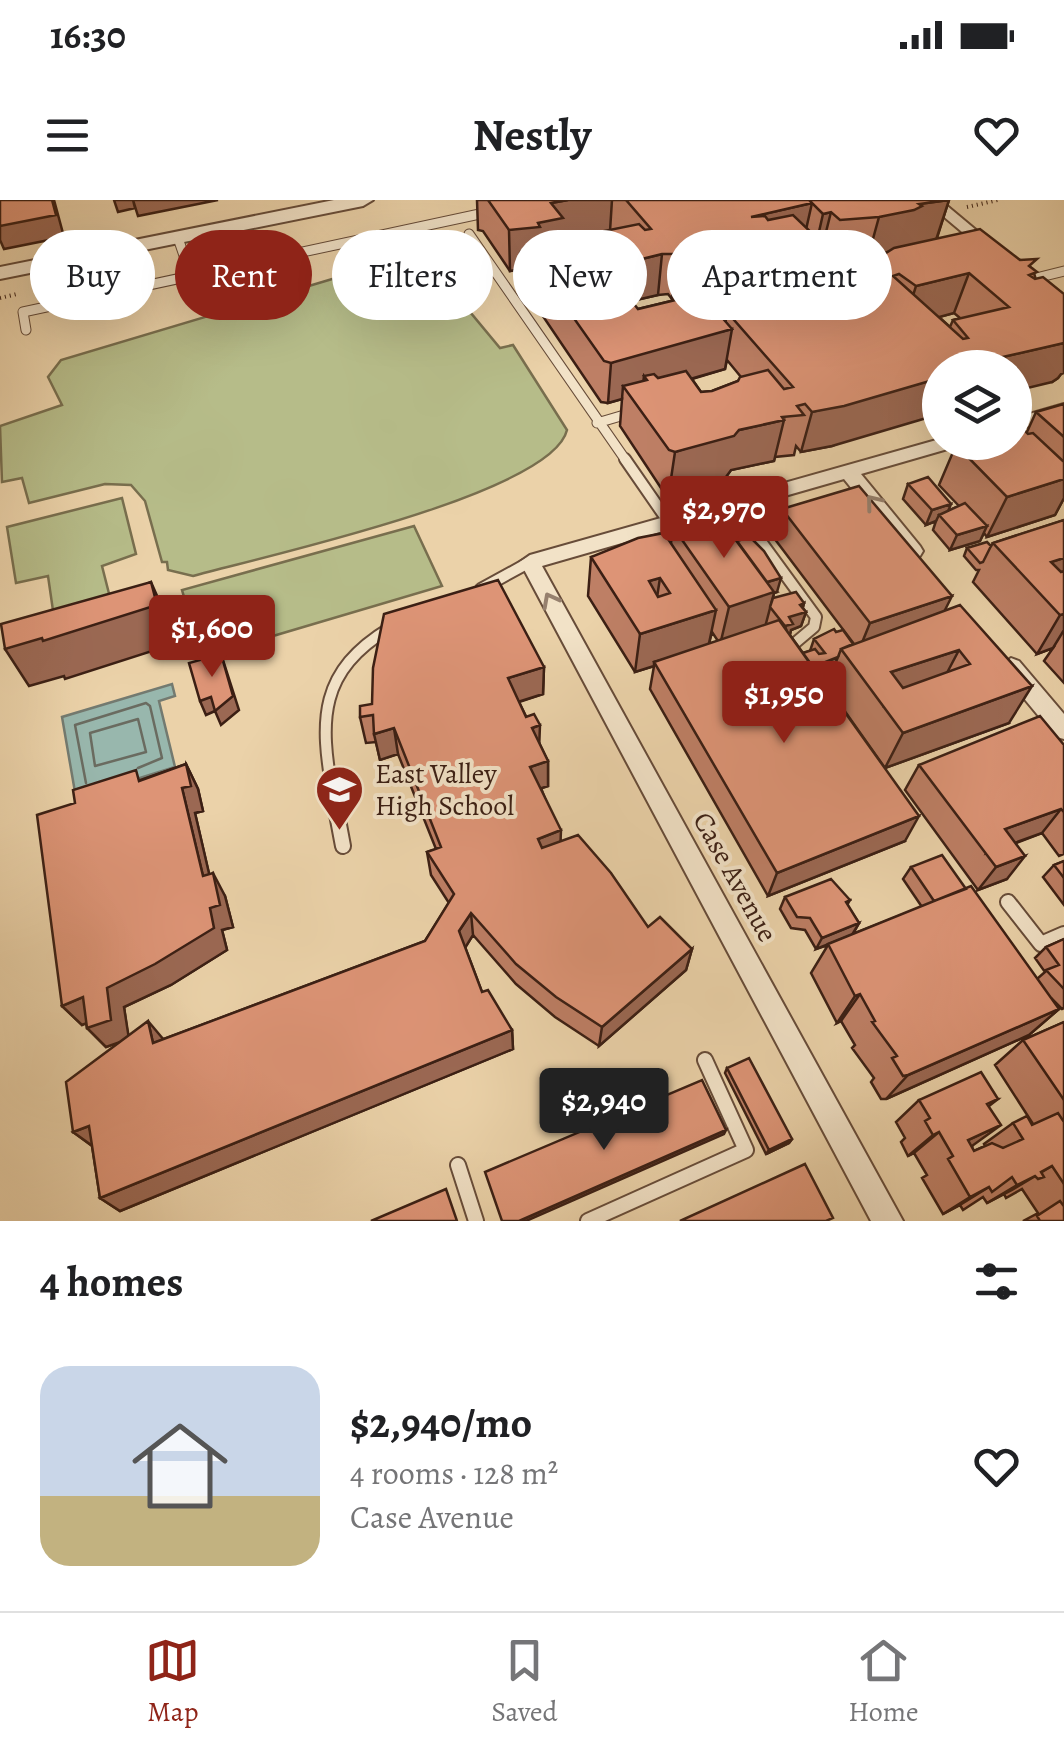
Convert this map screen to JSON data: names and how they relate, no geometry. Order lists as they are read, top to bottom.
{
  "streets": {
    "street": ["Case Avenue"]
  },
  "one_way": ["Case Avenue"],
  "places": {
    "school or university": ["East Valley High School"]
  },
  "page": {
    "status": "16:30",
    "header": "Nestly",
    "chip": [
      "Buy",
      "Rent",
      "Filters",
      "New",
      "Apartment"
    ],
    "price": [
      "$2,970",
      "$1,600",
      "$1,950",
      "$2,940"
    ],
    "heading": "4 homes",
    "list": [
      {
        "name": "$2,940/mo",
        "note": "4 rooms · 128 m² · Case Avenue"
      }
    ],
    "tabs": ["Map", "Saved", "Home"]
  }
}
